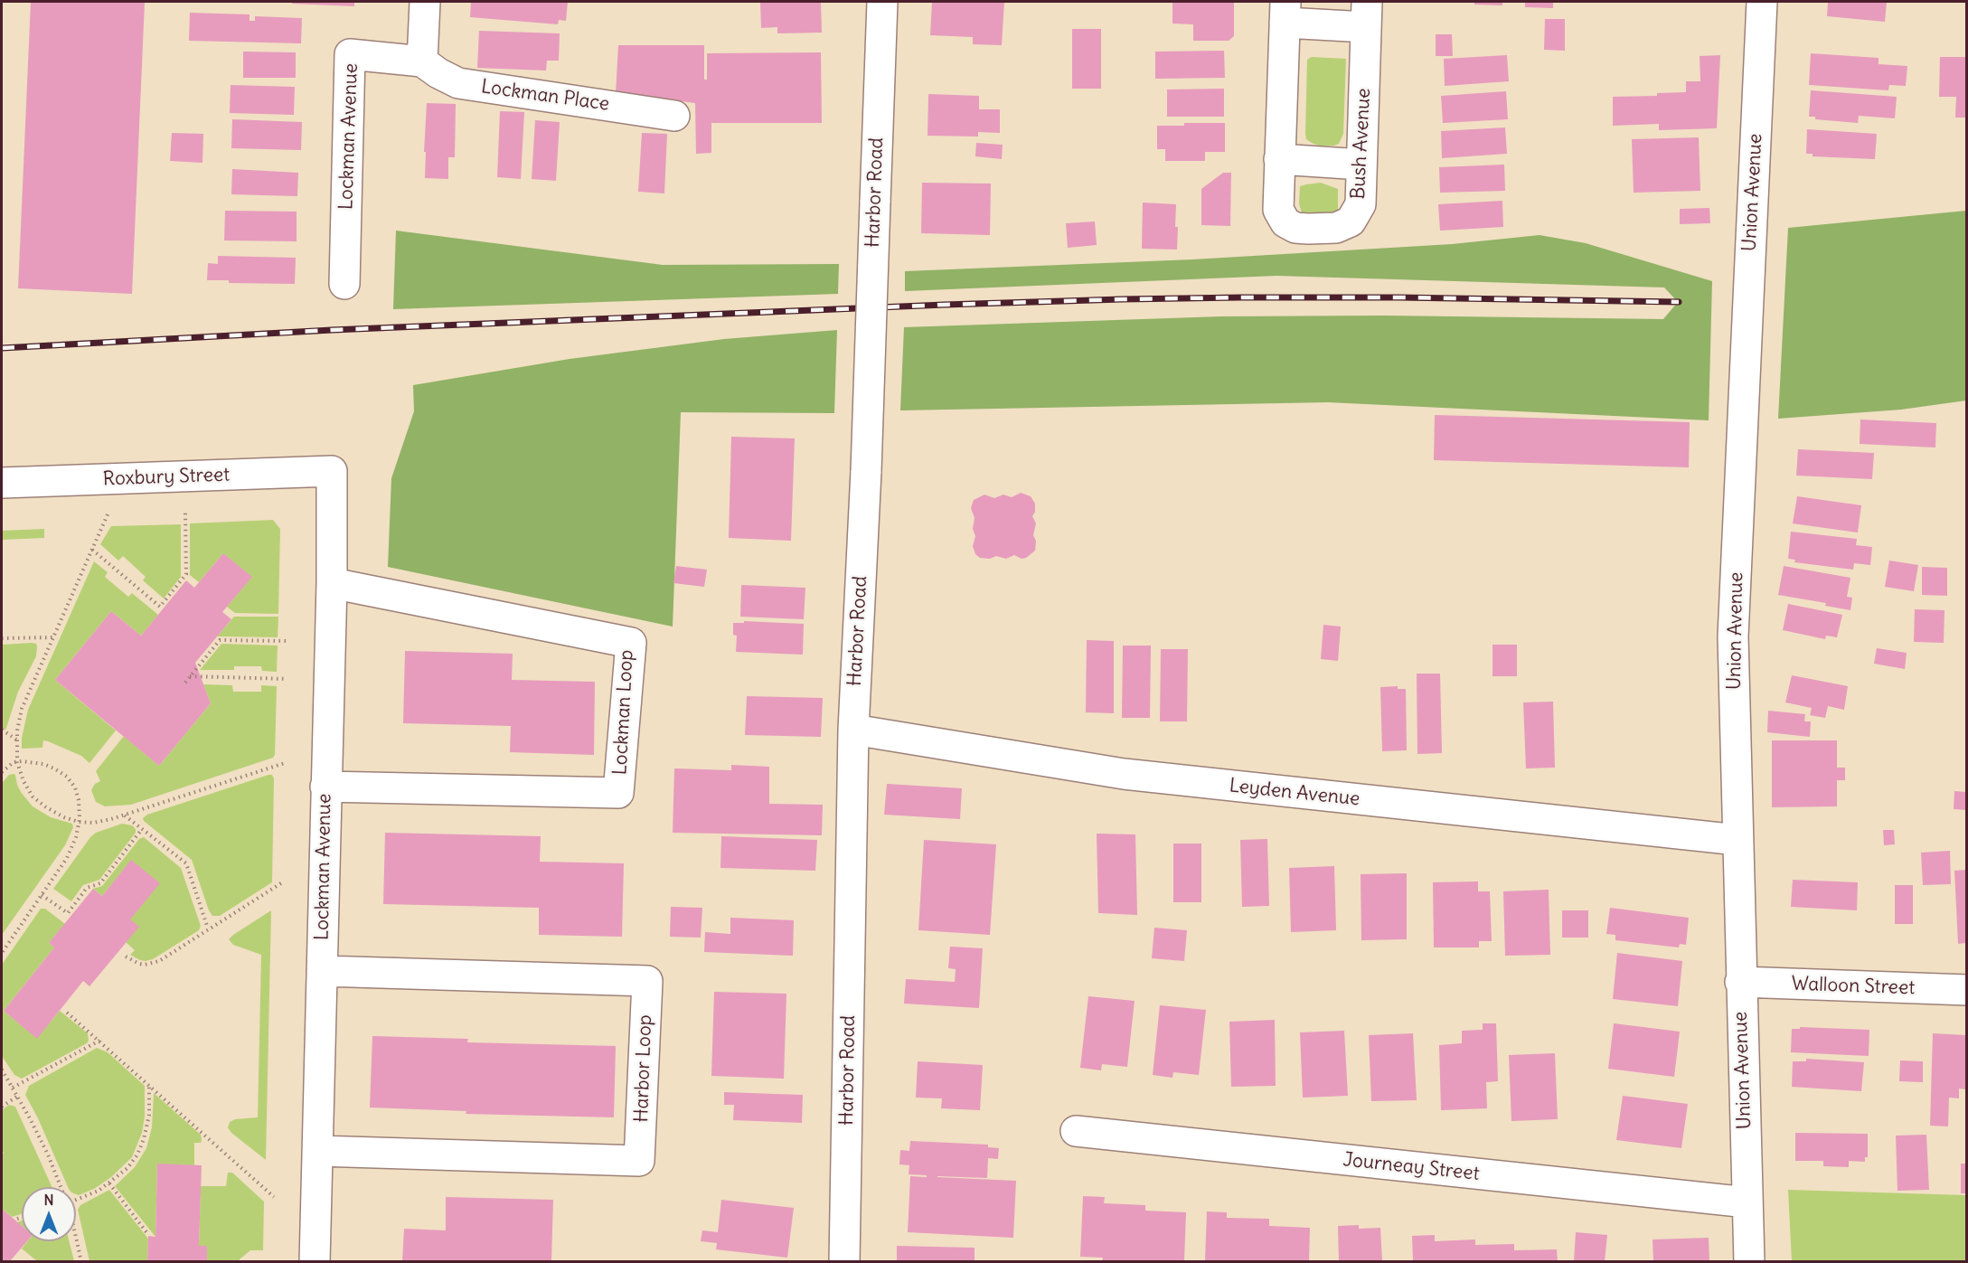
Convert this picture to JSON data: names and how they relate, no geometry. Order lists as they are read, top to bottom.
{
  "streets": {
    "street": [
      "Lockman Place",
      "Lockman Avenue",
      "Bush Avenue",
      "Harbor Road",
      "Union Avenue",
      "Roxbury Street",
      "Lockman Loop",
      "Leyden Avenue",
      "Walloon Street",
      "Harbor Loop",
      "Journeay Street"
    ]
  },
  "crossings": [
    ["Lockman Place", "Lockman Avenue"],
    ["Lockman Avenue", "Roxbury Street"],
    ["Lockman Avenue", "Lockman Loop"],
    ["Lockman Avenue", "Harbor Loop"],
    ["Harbor Road", "Leyden Avenue"],
    ["Union Avenue", "Leyden Avenue"],
    ["Union Avenue", "Walloon Street"],
    ["Union Avenue", "Journeay Street"]
  ],
  "north": "top"
}
